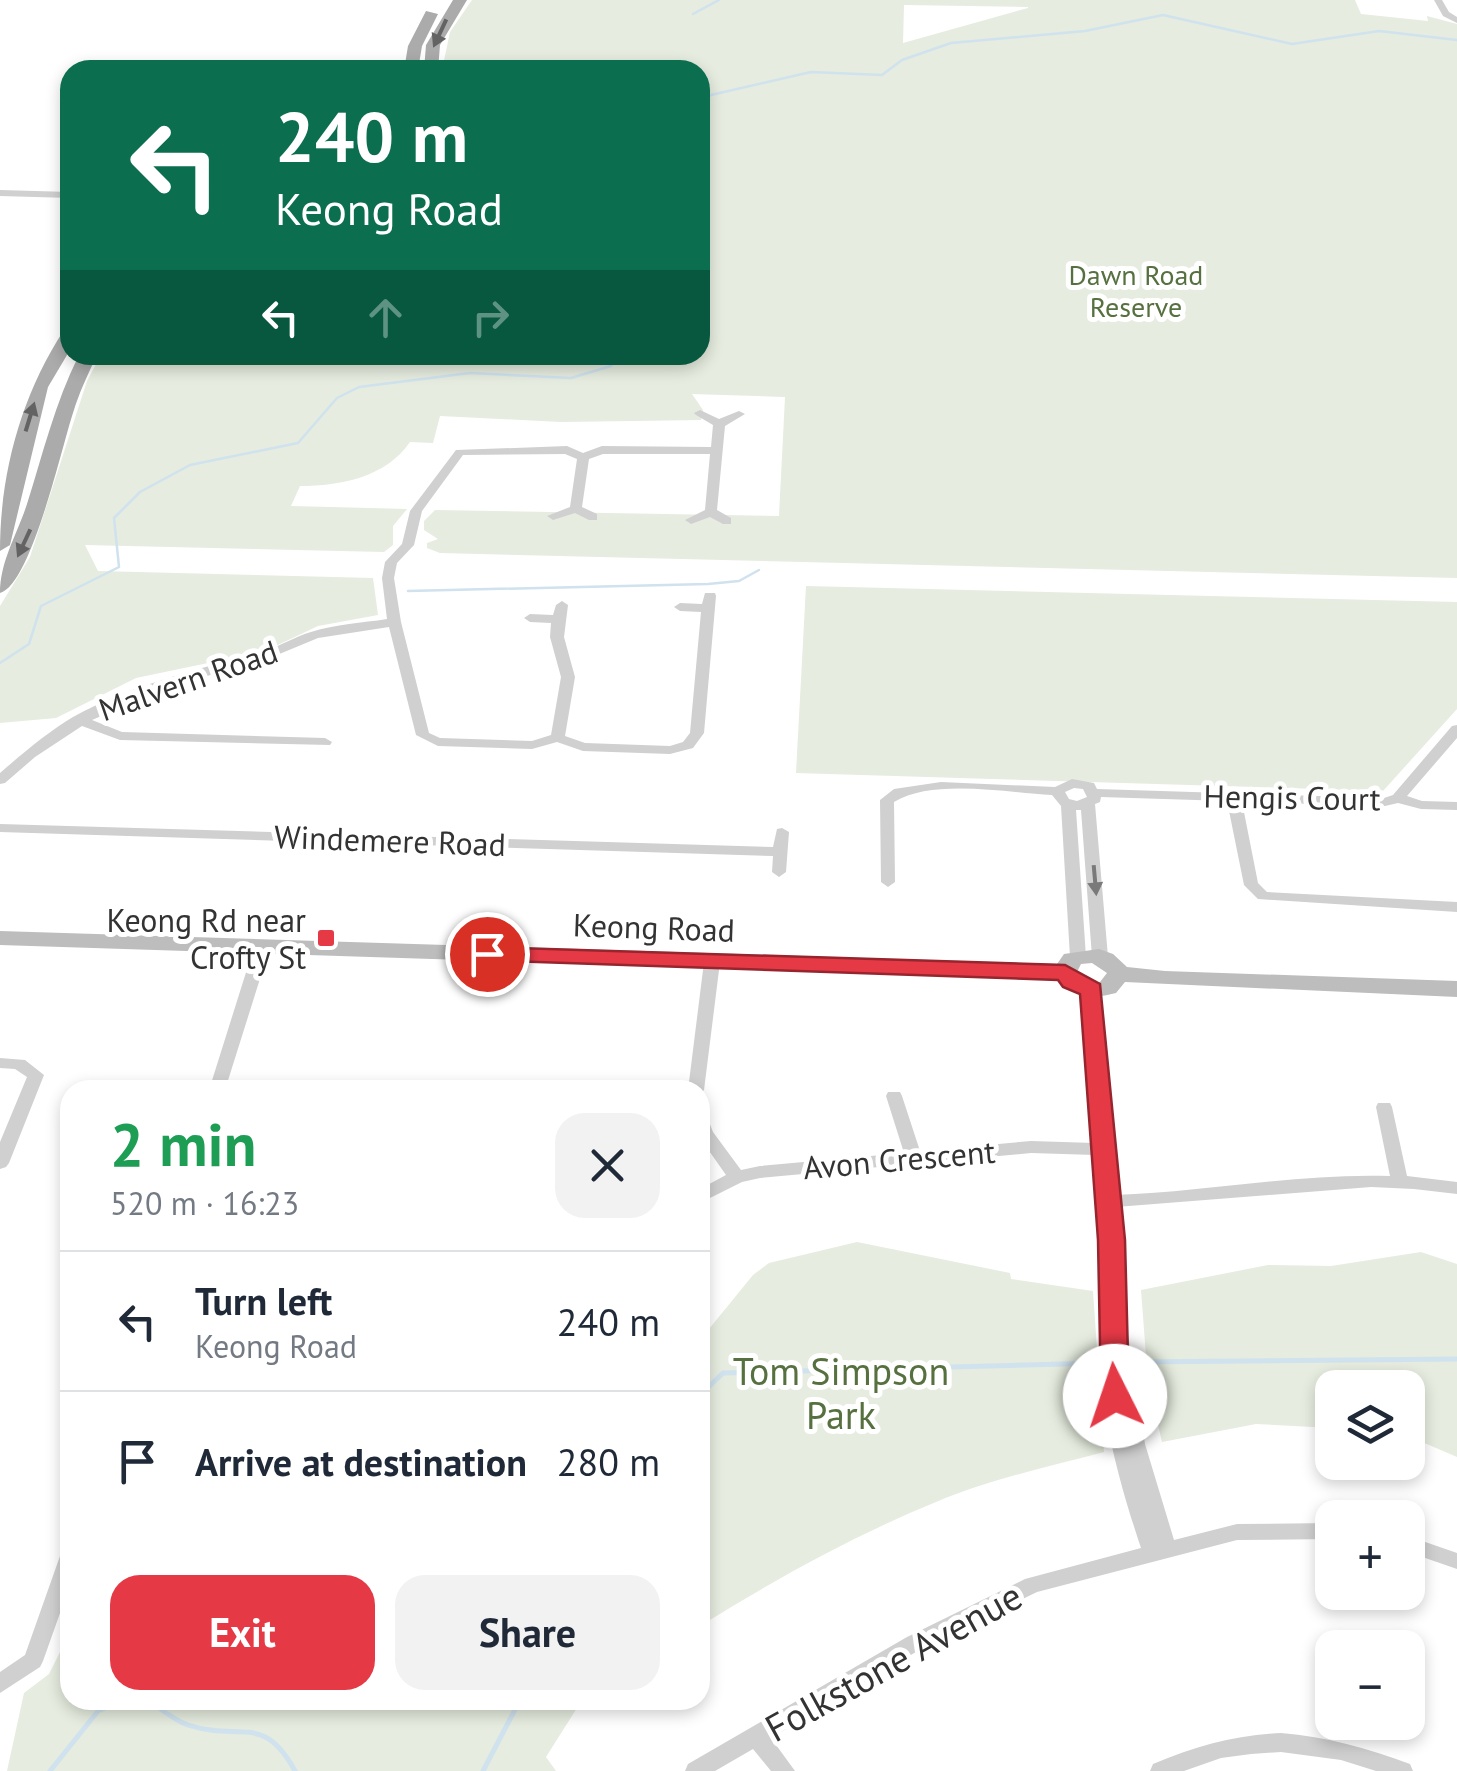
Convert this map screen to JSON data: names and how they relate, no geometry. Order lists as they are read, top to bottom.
{
  "streets": {
    "street": [
      "Malvern Road",
      "Hengis Court",
      "Windemere Road",
      "Keong Road",
      "Avon Crescent",
      "Folkstone Avenue"
    ]
  },
  "parks": ["Dawn Road Reserve", "Tom Simpson Park"],
  "places": {
    "transit": ["Keong Rd near Crofty St"]
  },
  "page": {
    "turn": ["240 m", "Keong Road"],
    "heading": ["2 min", "520 m · 16:23"],
    "list": [
      {
        "name": "Turn left",
        "note": "Keong Road",
        "value": "240 m"
      },
      {
        "name": "Arrive at destination",
        "value": "280 m"
      }
    ],
    "map_buttons": ["+", "−"],
    "buttons": ["Exit", "Share"]
  }
}
